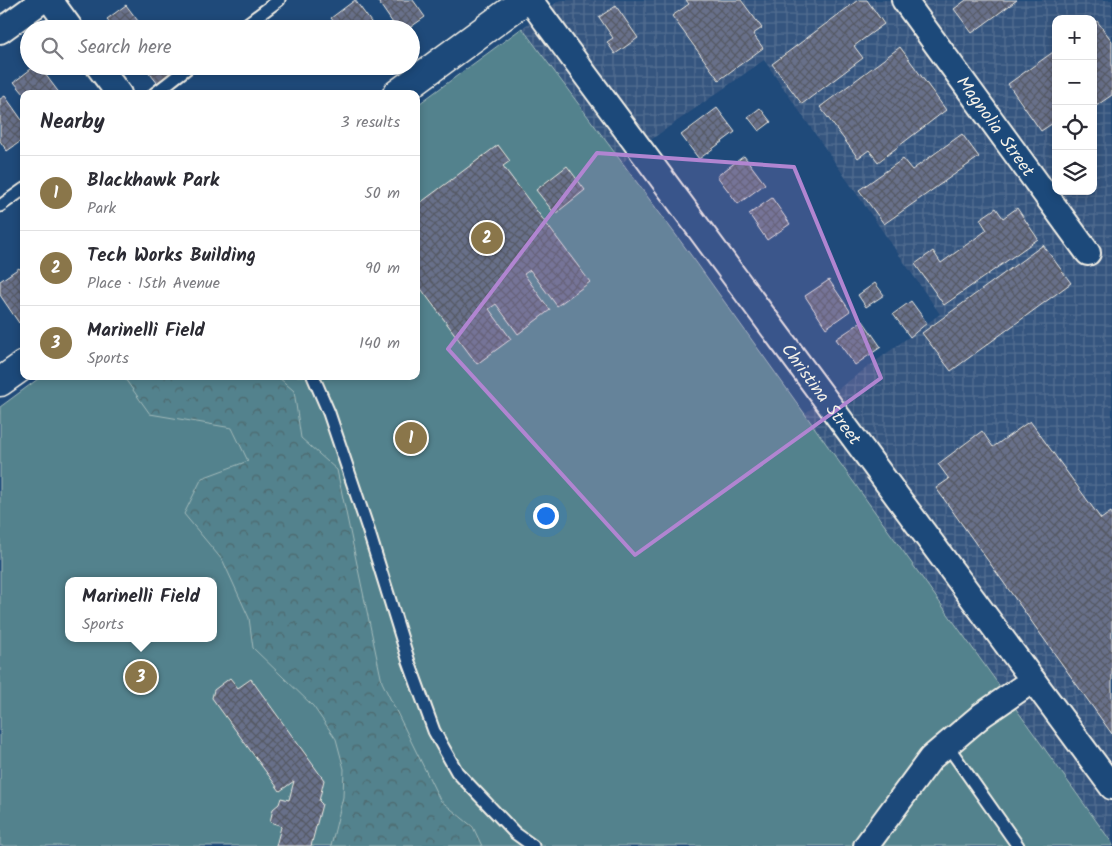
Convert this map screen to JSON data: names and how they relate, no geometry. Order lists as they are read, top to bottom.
{
  "streets": {
    "street": ["Magnolia Street", "Christina Street"]
  },
  "page": {
    "map_buttons": ["+", "−"],
    "search": "Search here",
    "heading": ["Nearby", "3 results"],
    "list": [
      {
        "mark": "1",
        "name": "Blackhawk Park",
        "note": "Park",
        "value": "50 m"
      },
      {
        "mark": "2",
        "name": "Tech Works Building",
        "note": "Place · 15th Avenue",
        "value": "90 m"
      },
      {
        "mark": "3",
        "name": "Marinelli Field",
        "note": "Sports",
        "value": "140 m"
      }
    ],
    "pins": ["2", "1", "3"],
    "popup": ["Marinelli Field", "Sports"]
  }
}
